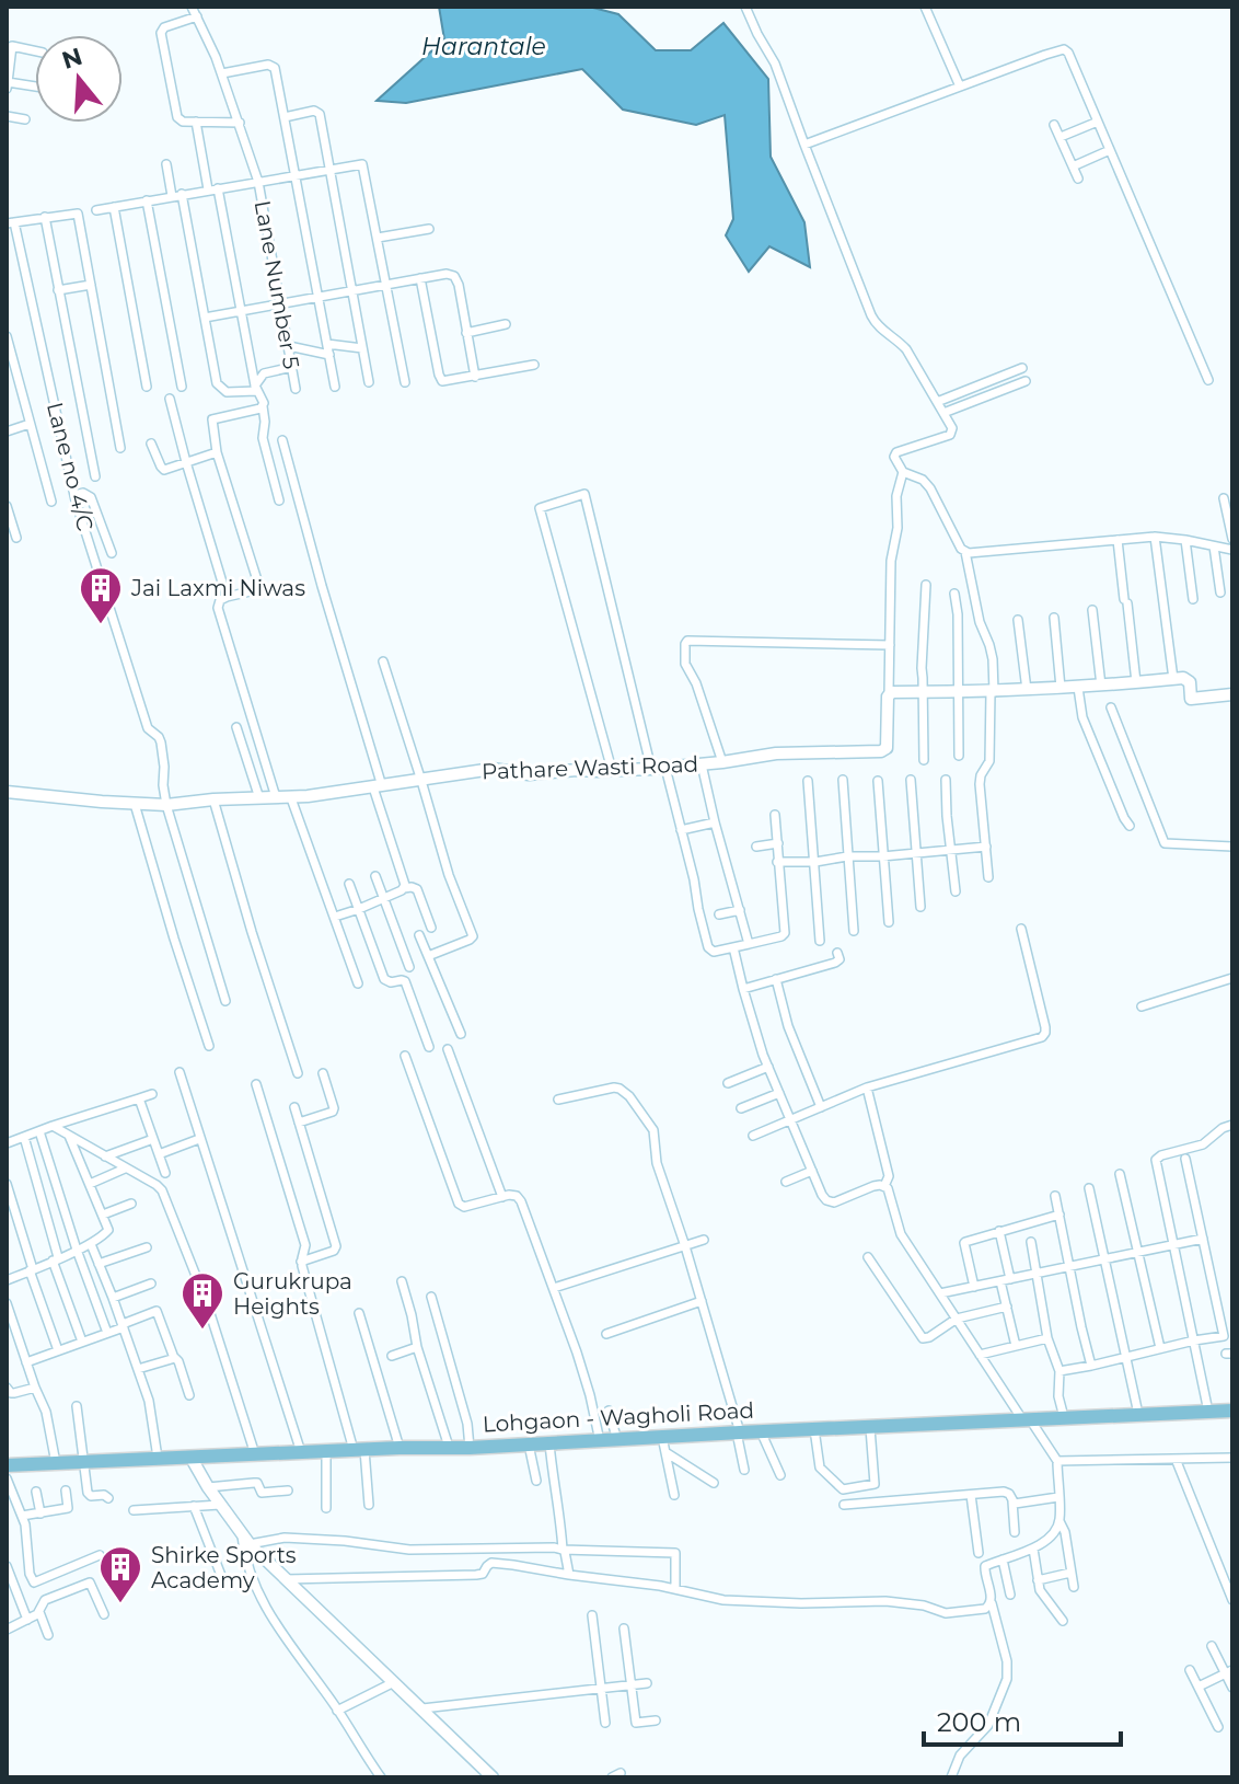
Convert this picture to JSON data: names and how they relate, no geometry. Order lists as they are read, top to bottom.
{
  "streets": {
    "main road": ["Lohgaon - Wagholi Road"],
    "street": ["Lane Number 5", "Lane no 4/C", "Pathare Wasti Road"]
  },
  "crossings": [
    ["Lane no 4/C", "Pathare Wasti Road"]
  ],
  "water": ["Harantale"],
  "places": {
    "building": ["Jai Laxmi Niwas", "Gurukrupa Heights", "Shirke Sports Academy"]
  },
  "scale_bar": "200 m",
  "north": "top"
}
